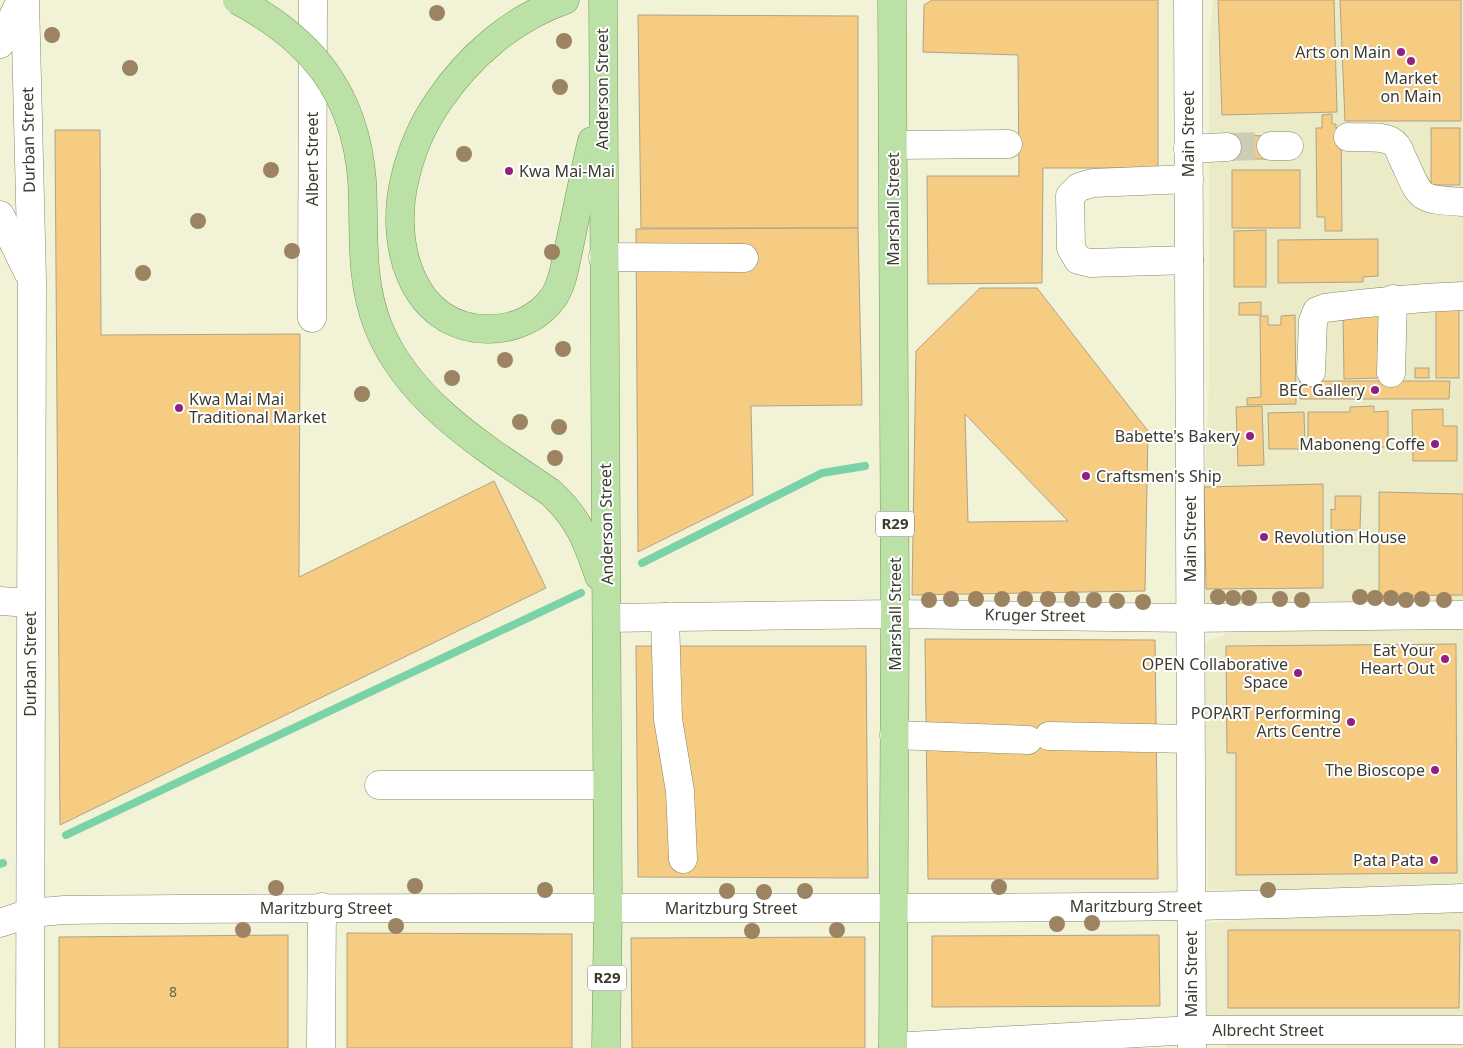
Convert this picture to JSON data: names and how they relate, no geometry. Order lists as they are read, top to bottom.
{
  "streets": {
    "main road": ["Anderson Street", "Marshall Street", "R29"],
    "street": [
      "Main Street",
      "Durban Street",
      "Albert Street",
      "Kruger Street",
      "Maritzburg Street",
      "Albrecht Street"
    ]
  },
  "crossings": [
    ["Anderson Street", "Kruger Street"],
    ["Anderson Street", "Maritzburg Street"],
    ["Main Street", "Kruger Street"],
    ["Main Street", "Maritzburg Street"],
    ["Main Street", "Albrecht Street"],
    ["Durban Street", "Maritzburg Street"],
    ["Marshall Street", "Kruger Street"],
    ["Marshall Street", "Maritzburg Street"],
    ["Marshall Street", "Albrecht Street"]
  ],
  "places": [
    "Arts on Main",
    "Market on Main",
    "Kwa Mai-Mai",
    "BEC Gallery",
    "Kwa Mai Mai Traditional Market",
    "Babette's Bakery",
    "Maboneng Coffe",
    "Craftsmen's Ship",
    "Revolution House",
    "Eat Your Heart Out",
    "OPEN Collaborative Space",
    "POPART Performing Arts Centre",
    "The Bioscope",
    "Pata Pata"
  ],
  "house_numbers": ["8"]
}
